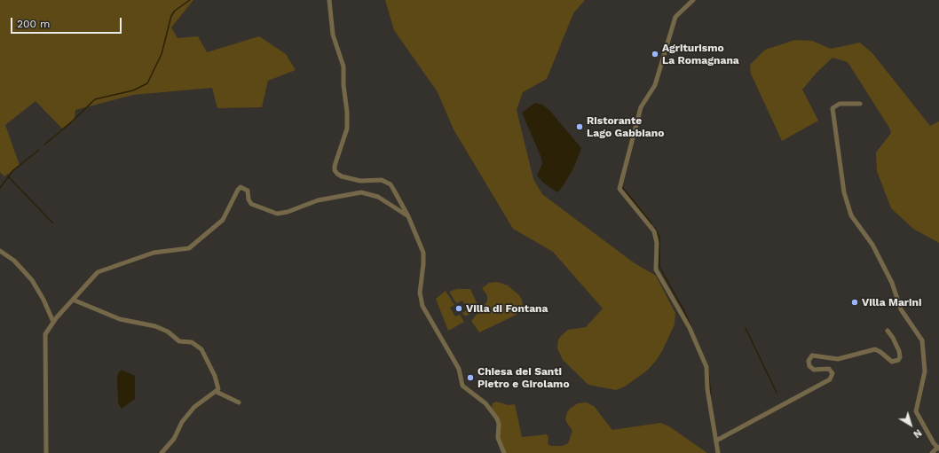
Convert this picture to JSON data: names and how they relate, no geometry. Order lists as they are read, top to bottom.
{
  "places": [
    "Agriturismo La Romagnana",
    "Ristorante Lago Gabbiano",
    "Villa Marini",
    "Villa di Fontana",
    "Chiesa dei Santi Pietro e Girolamo"
  ],
  "scale_bar": "200 m",
  "north": "bottom right"
}
